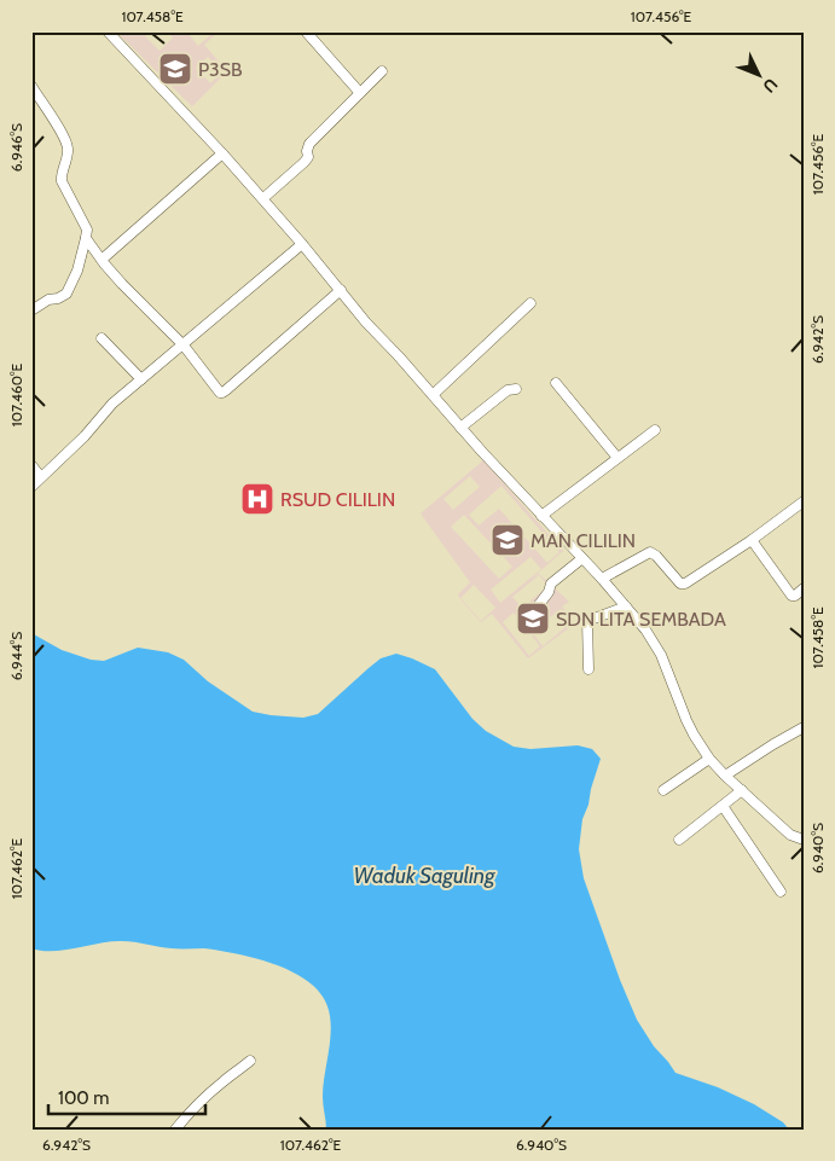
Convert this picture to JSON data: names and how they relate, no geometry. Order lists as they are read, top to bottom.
{
  "water": ["Waduk Saguling"],
  "places": {
    "school or university": ["P3SB", "MAN CILILIN", "SDN LITA SEMBADA"],
    "hospital": ["RSUD CILILIN"]
  },
  "scale_bar": "100 m",
  "north": "bottom right",
  "coordinates": [
    "107.458°E",
    "107.456°E",
    "6.946°S",
    "6.942°S",
    "107.460°E",
    "6.944°S",
    "6.940°S",
    "107.462°E"
  ]
}
